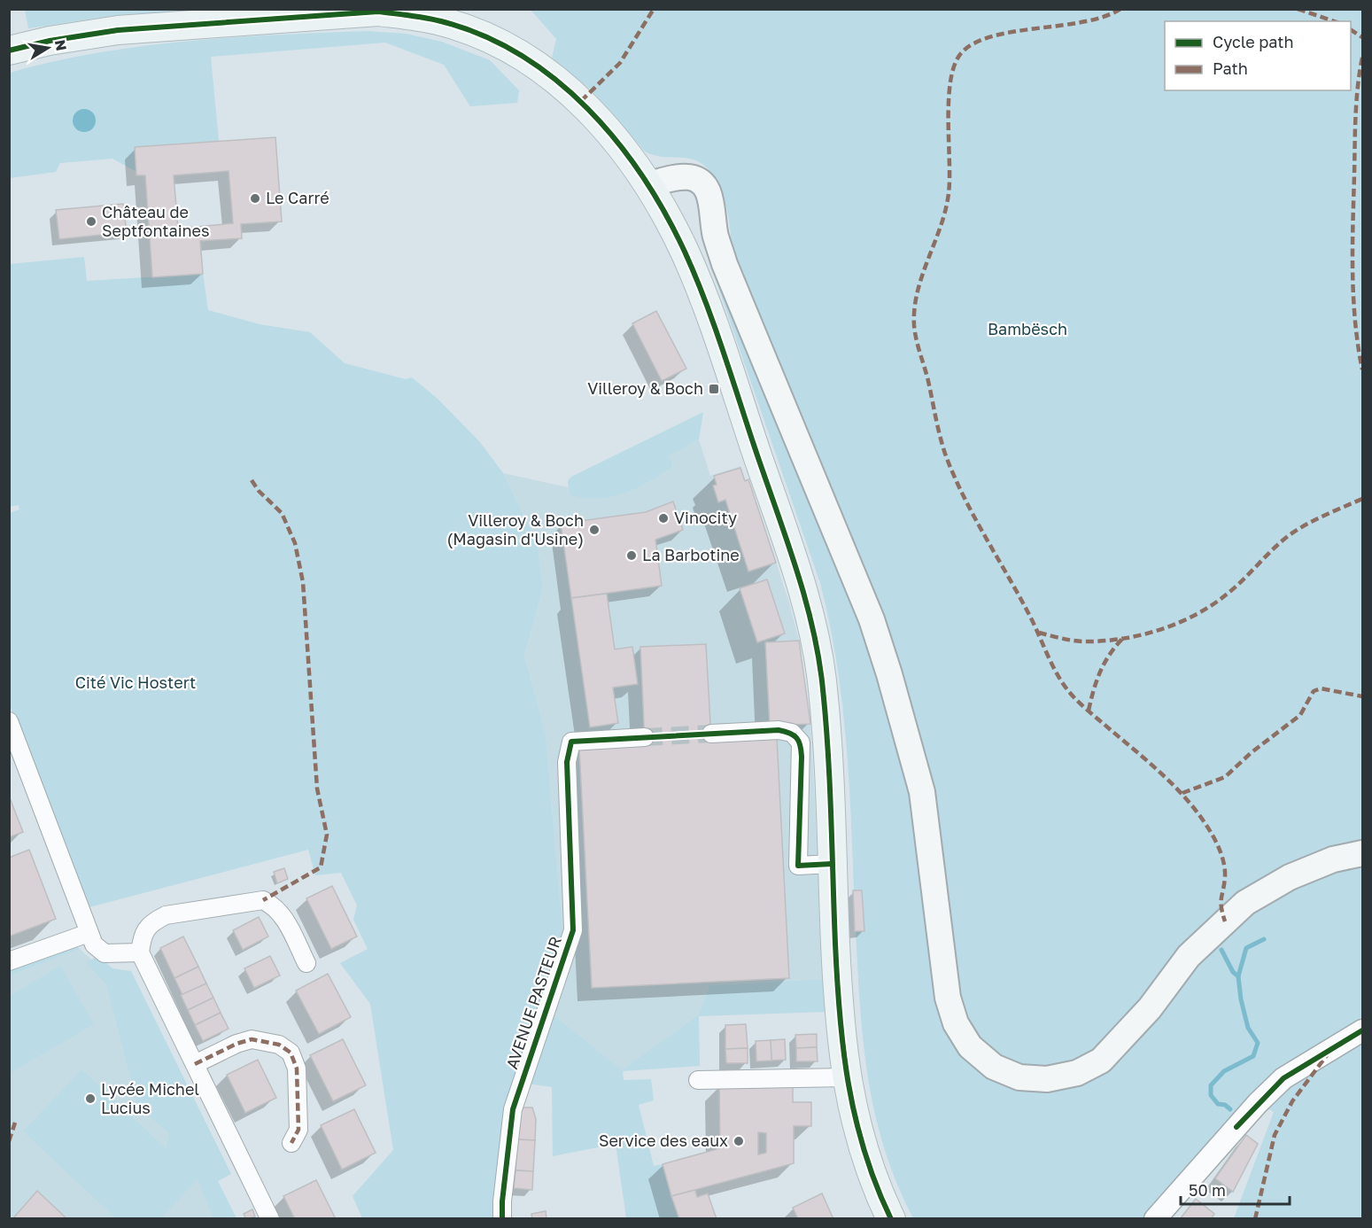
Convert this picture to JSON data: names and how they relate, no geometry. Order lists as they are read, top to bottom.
{
  "streets": {
    "street": ["AVENUE PASTEUR"]
  },
  "parks": ["Bambësch", "Cité Vic Hostert"],
  "places": {
    "other": [
      "Le Carré",
      "Château de Septfontaines",
      "Vinocity",
      "Villeroy & Boch (Magasin d'Usine)",
      "La Barbotine",
      "Lycée Michel Lucius",
      "Service des eaux"
    ],
    "transit": ["Villeroy & Boch"]
  },
  "legend": ["Cycle path", "Path"],
  "scale_bar": "50 m",
  "north": "right"
}
